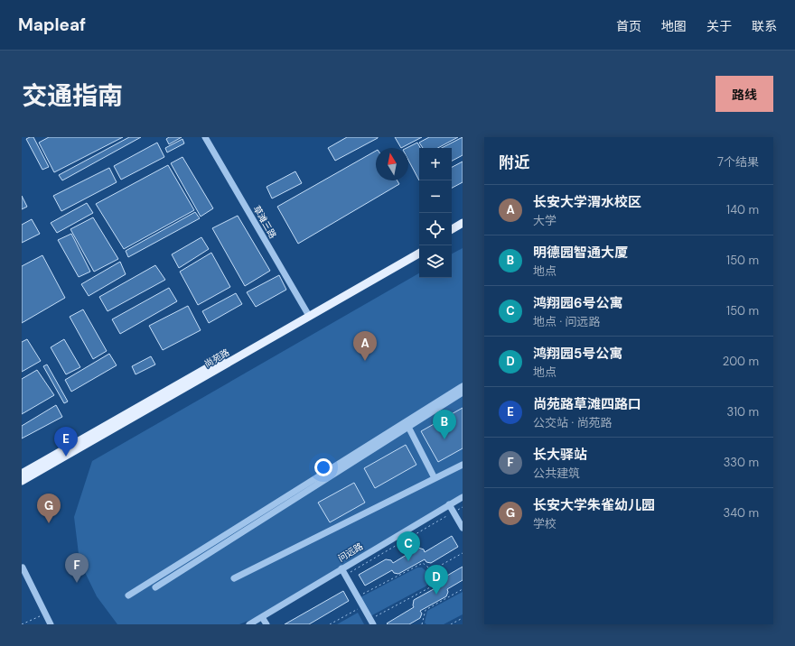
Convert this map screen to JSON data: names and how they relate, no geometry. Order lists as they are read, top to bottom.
{
  "streets": {
    "main road": ["尚苑路"],
    "street": ["草滩三路", "问远路"]
  },
  "crossings": [
    ["草滩三路", "尚苑路"]
  ],
  "north": "top",
  "page": {
    "header": "Mapleaf",
    "nav": [
      "首页",
      "地图",
      "关于",
      "联系"
    ],
    "title": "交通指南",
    "buttons": "路线",
    "heading": ["附近", "7个结果"],
    "map_buttons": ["+", "−"],
    "list": [
      {
        "mark": "A",
        "name": "长安大学渭水校区",
        "note": "大学",
        "value": "140 m"
      },
      {
        "mark": "B",
        "name": "明德园智通大厦",
        "note": "地点",
        "value": "150 m"
      },
      {
        "mark": "C",
        "name": "鸿翔园6号公寓",
        "note": "地点 · 问远路",
        "value": "150 m"
      },
      {
        "mark": "D",
        "name": "鸿翔园5号公寓",
        "note": "地点",
        "value": "200 m"
      },
      {
        "mark": "E",
        "name": "尚苑路草滩四路口",
        "note": "公交站 · 尚苑路",
        "value": "310 m"
      },
      {
        "mark": "F",
        "name": "长大驿站",
        "note": "公共建筑",
        "value": "330 m"
      },
      {
        "mark": "G",
        "name": "长安大学朱雀幼儿园",
        "note": "学校",
        "value": "340 m"
      }
    ],
    "pins": [
      "A",
      "B",
      "E",
      "G",
      "C",
      "F",
      "D"
    ]
  }
}
